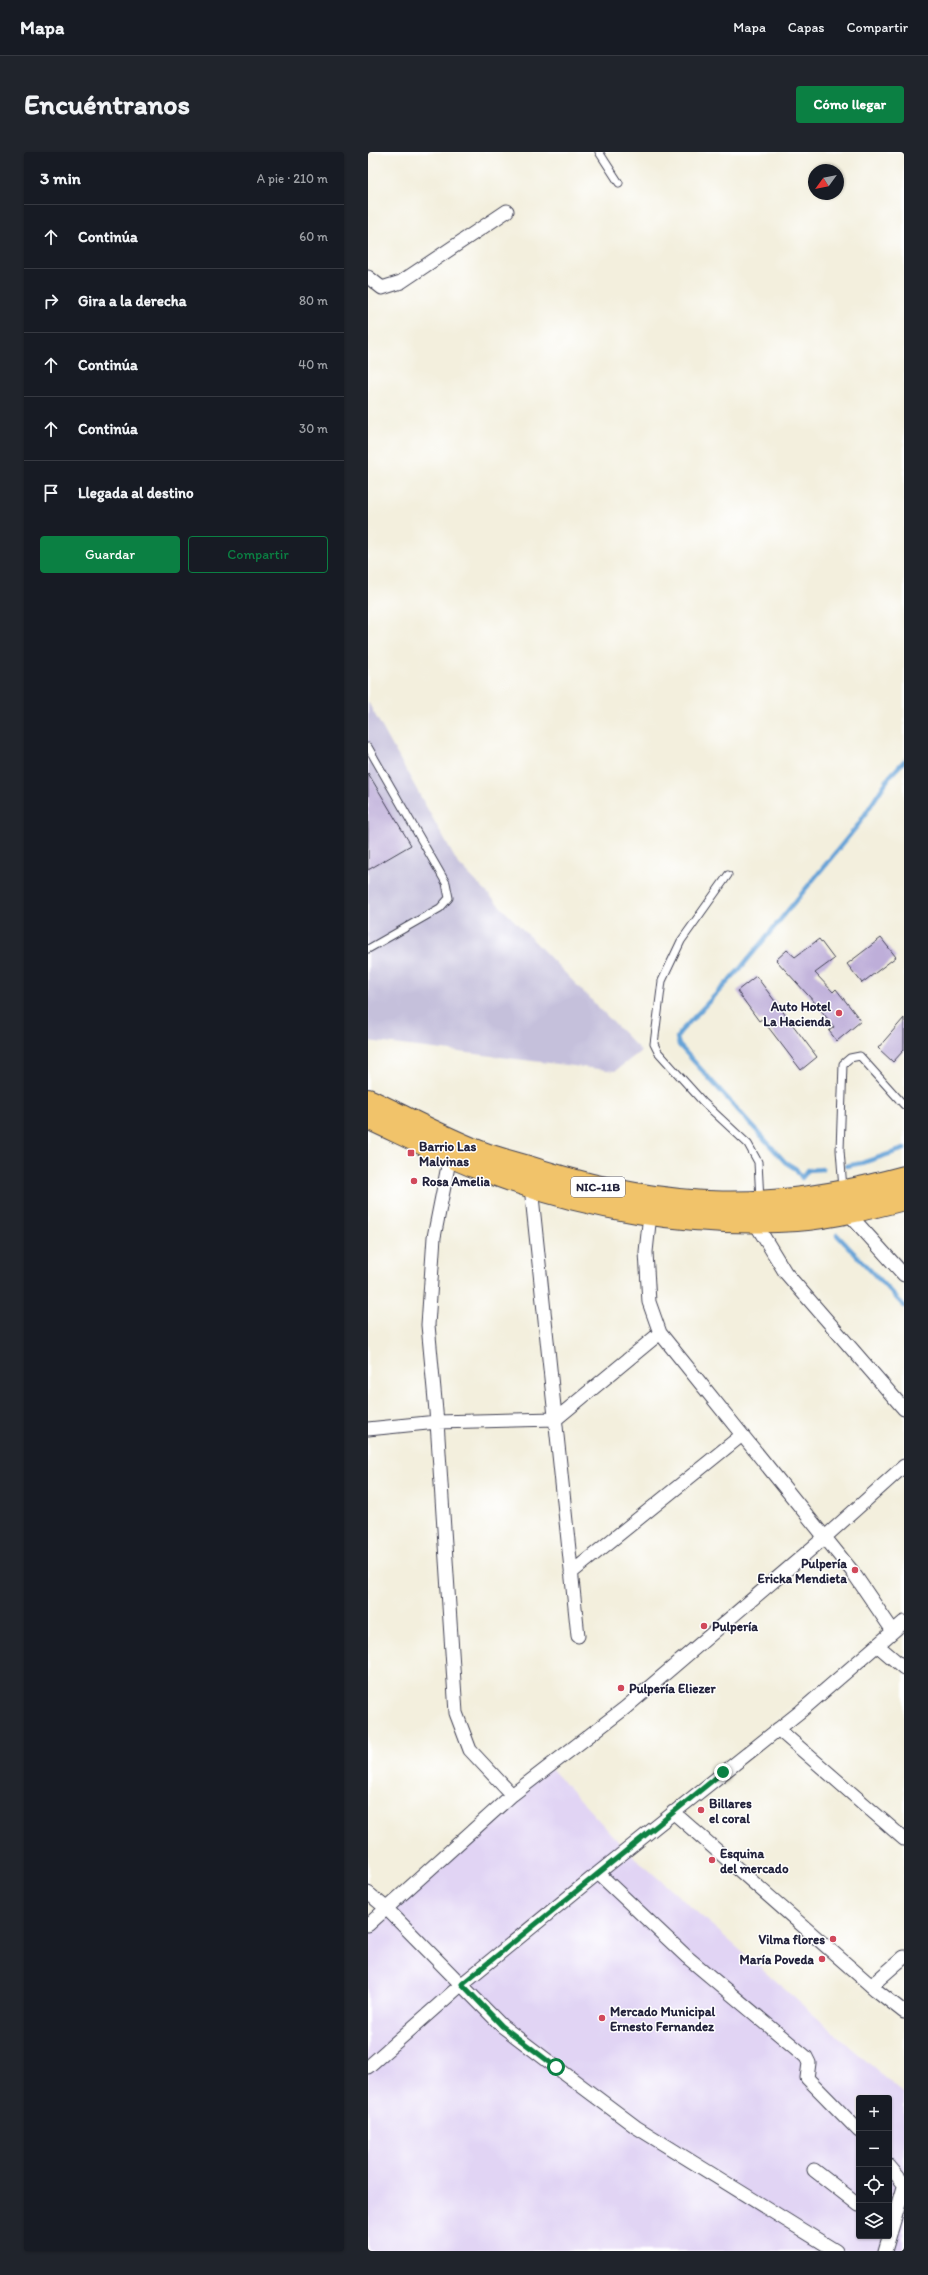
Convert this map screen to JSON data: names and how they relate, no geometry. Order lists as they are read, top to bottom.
{
  "streets": {
    "highway": ["NIC-11B"]
  },
  "places": {
    "other": [
      "Auto Hotel La Hacienda",
      "Rosa Amelia",
      "Pulpería Ericka Mendieta",
      "Pulpería",
      "Pulpería Eliezer",
      "Billares el coral",
      "Esquina del mercado",
      "Vilma flores",
      "María Poveda",
      "Mercado Municipal Ernesto Fernandez"
    ],
    "transit": ["Barrio Las Malvinas"]
  },
  "north": "bottom left",
  "page": {
    "header": "Mapa",
    "nav": ["Mapa", "Capas", "Compartir"],
    "buttons": [
      "Cómo llegar",
      ["Guardar", "Compartir"]
    ],
    "title": "Encuéntranos",
    "heading": ["3 min", "A pie · 210 m"],
    "list": [
      ["Continúa", "60 m"],
      ["Gira a la derecha", "80 m"],
      ["Continúa", "40 m"],
      ["Continúa", "30 m"],
      "Llegada al destino"
    ],
    "map_buttons": ["+", "−"]
  }
}
